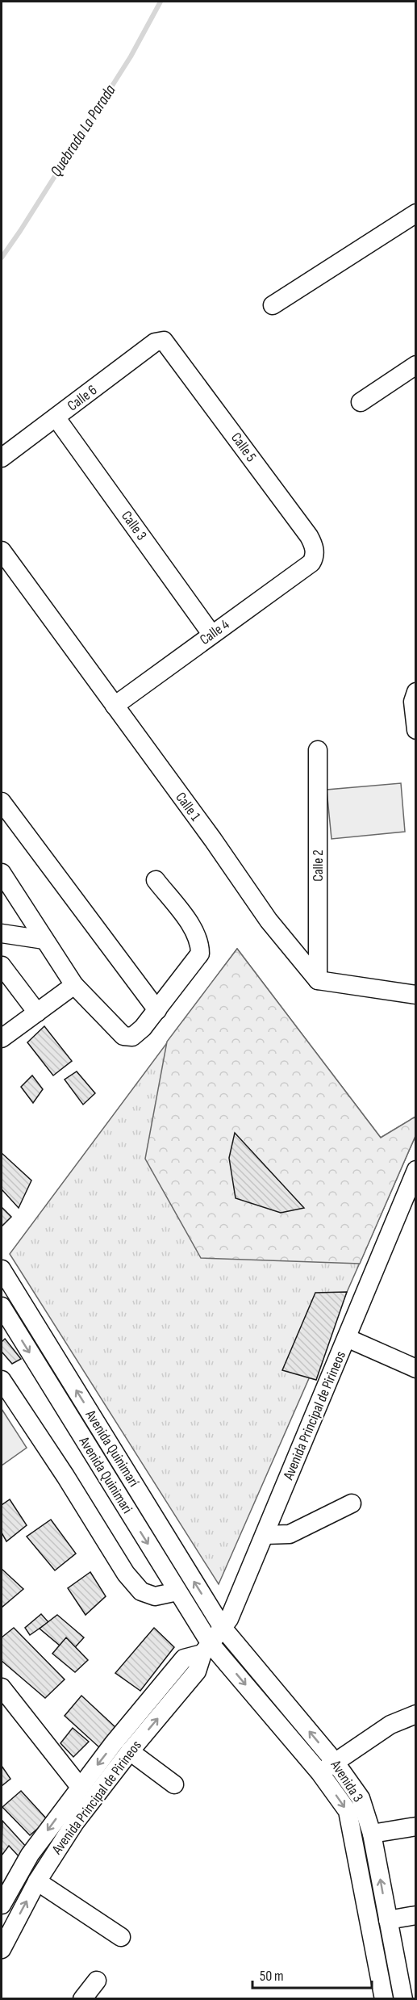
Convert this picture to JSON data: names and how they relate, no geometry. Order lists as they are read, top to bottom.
{
  "streets": {
    "street": [
      "Calle 6",
      "Calle 5",
      "Calle 3",
      "Calle 4",
      "Calle 1",
      "Calle 2",
      "Avenida Principal de Pirineos",
      "Avenida Quinimarí",
      "Avenida Quinimari",
      "Avenida 3"
    ]
  },
  "crossings": [
    ["Calle 6", "Calle 5"],
    ["Calle 6", "Calle 3"],
    ["Calle 5", "Calle 4"],
    ["Calle 3", "Calle 4"],
    ["Calle 4", "Calle 1"],
    ["Calle 1", "Calle 2"],
    ["Avenida Principal de Pirineos", "Avenida Quinimarí"],
    ["Avenida Principal de Pirineos", "Avenida Quinimari"],
    ["Avenida Principal de Pirineos", "Avenida 3"],
    ["Avenida Quinimarí", "Avenida 3"],
    ["Avenida Quinimari", "Avenida 3"]
  ],
  "water": ["Quebrada La Parada"],
  "scale_bar": "50 m"
}
